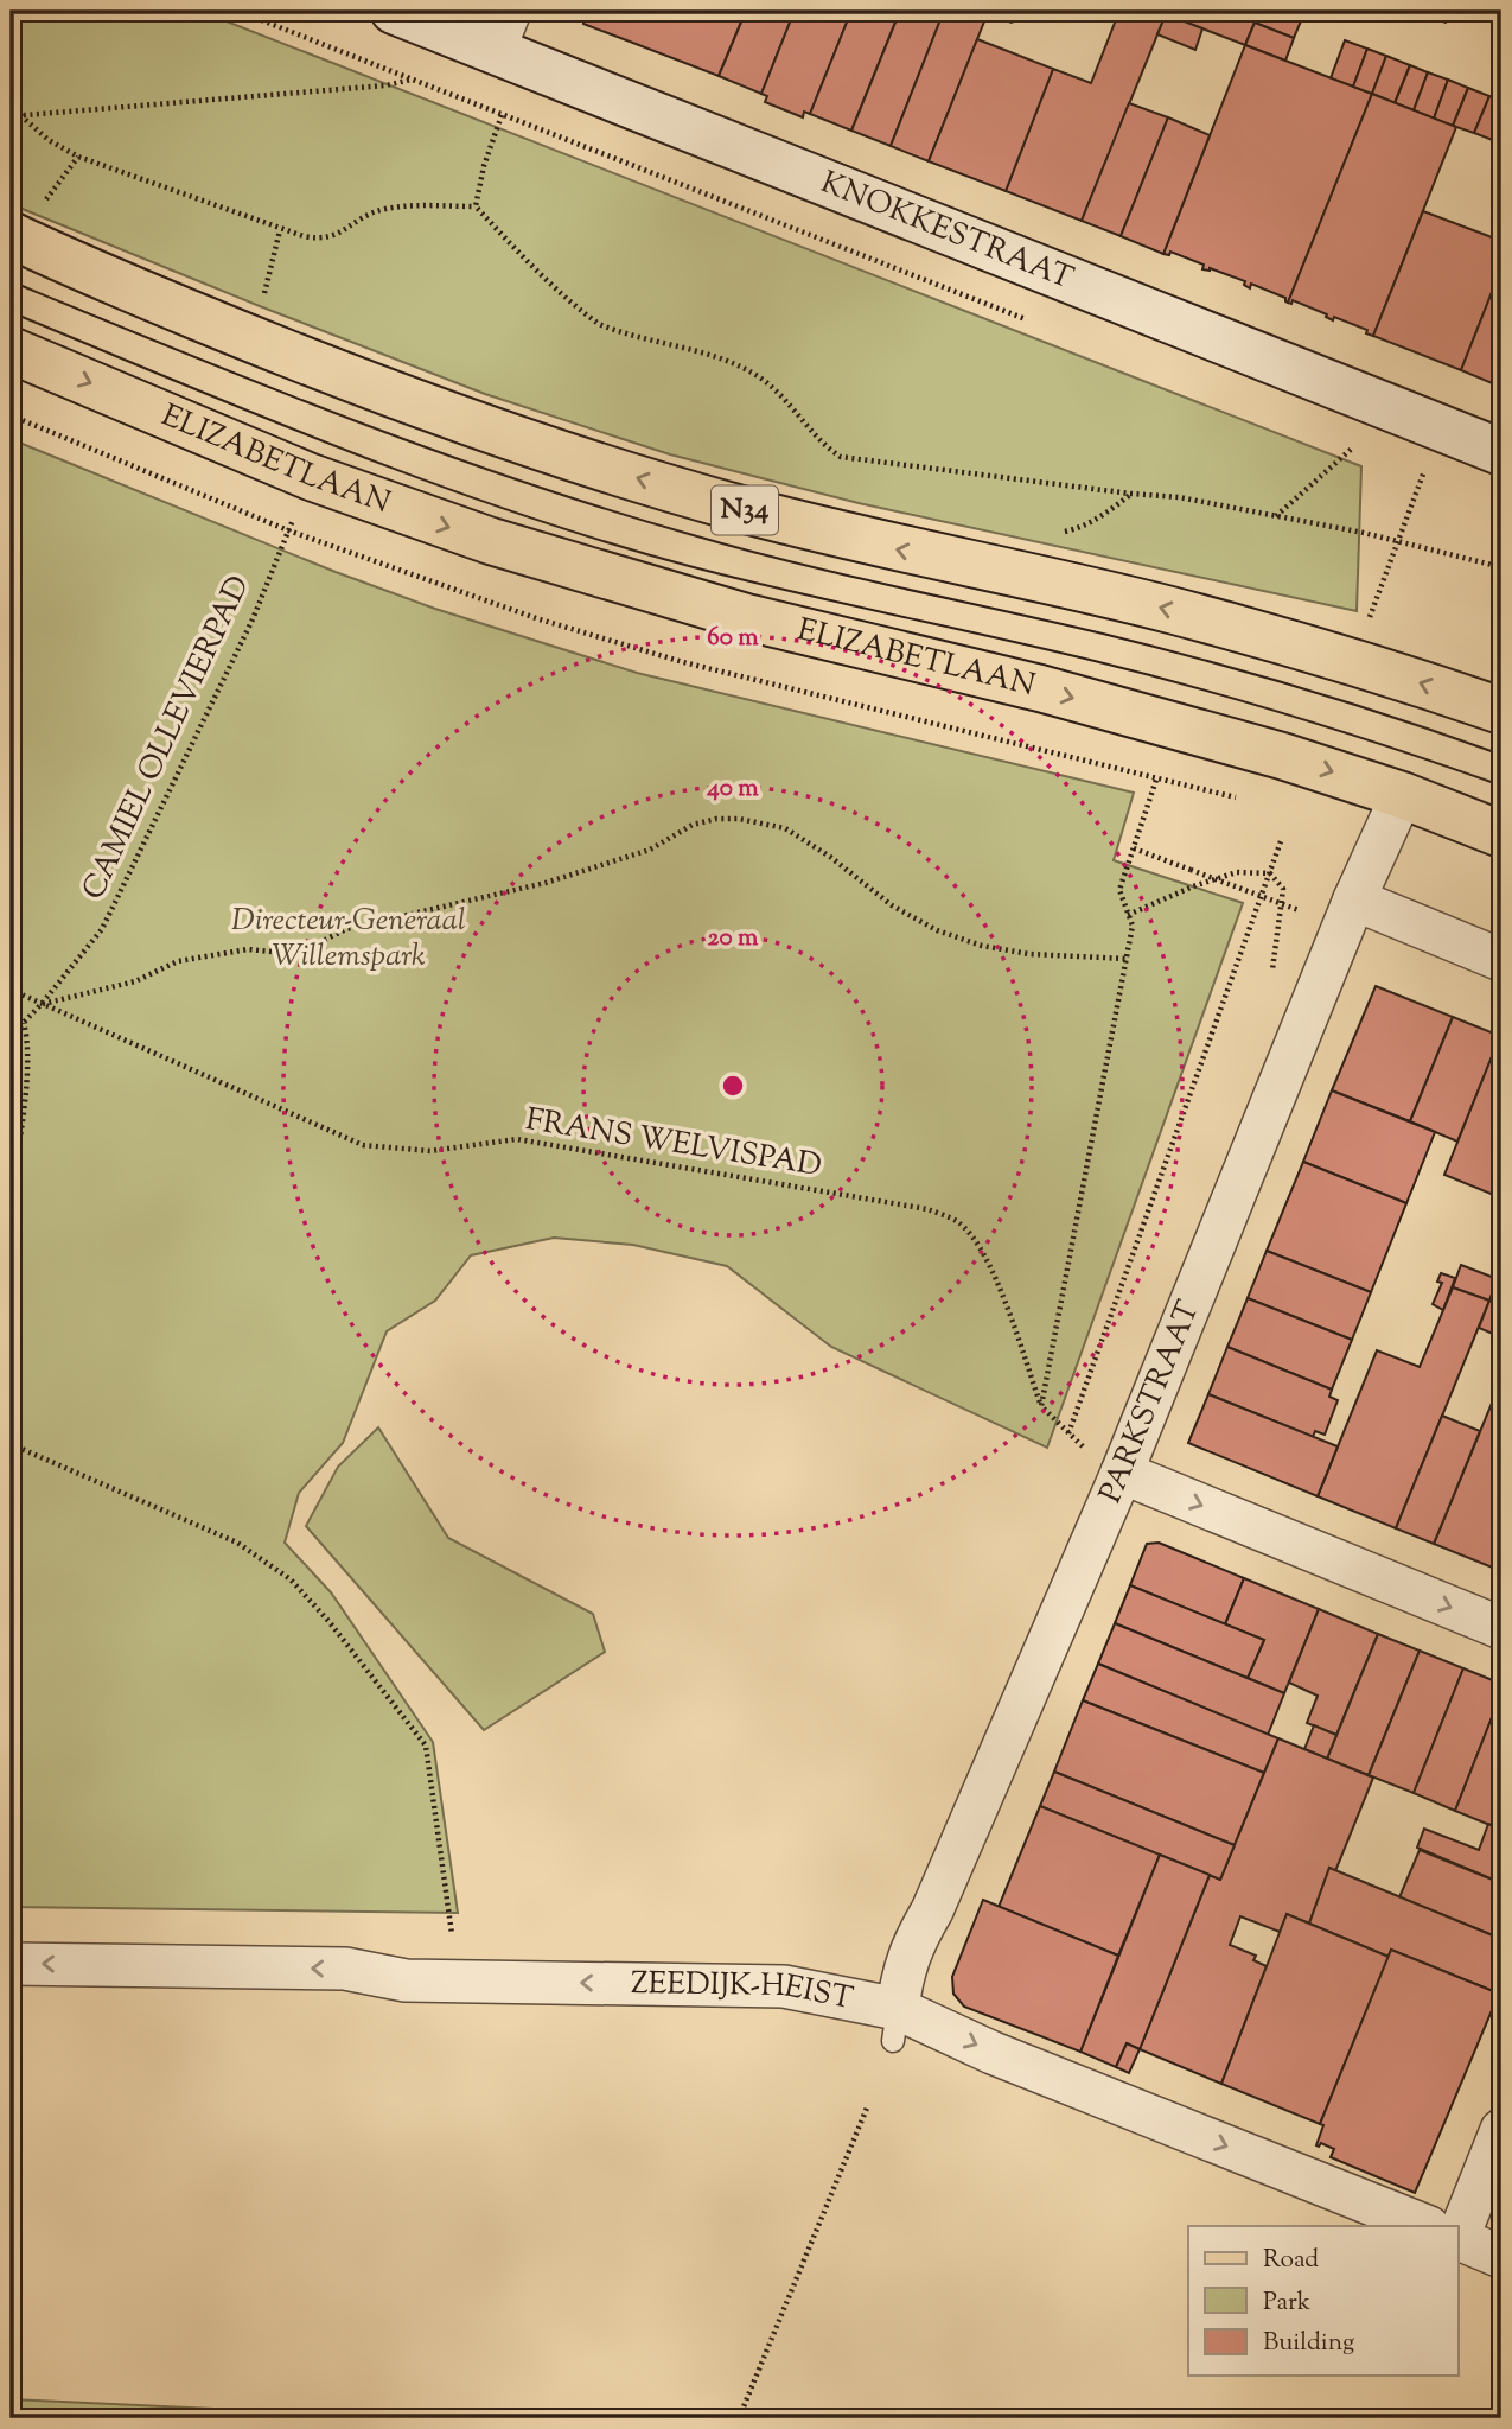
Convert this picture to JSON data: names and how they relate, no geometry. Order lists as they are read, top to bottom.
{
  "streets": {
    "main road": ["ELIZABETLAAN", "N34"],
    "street": ["KNOKKESTRAAT", "PARKSTRAAT", "ZEEDIJK-HEIST"],
    "path": ["CAMIEL OLLEVIERPAD", "FRANS WELVISPAD"]
  },
  "crossings": [
    ["ELIZABETLAAN", "CAMIEL OLLEVIERPAD"],
    ["ELIZABETLAAN", "PARKSTRAAT"],
    ["CAMIEL OLLEVIERPAD", "FRANS WELVISPAD"],
    ["PARKSTRAAT", "ZEEDIJK-HEIST"]
  ],
  "parks": ["Directeur-Generaal Willemspark"],
  "legend": ["Road", "Park", "Building"],
  "rings": ["60 m", "40 m", "20 m"]
}
